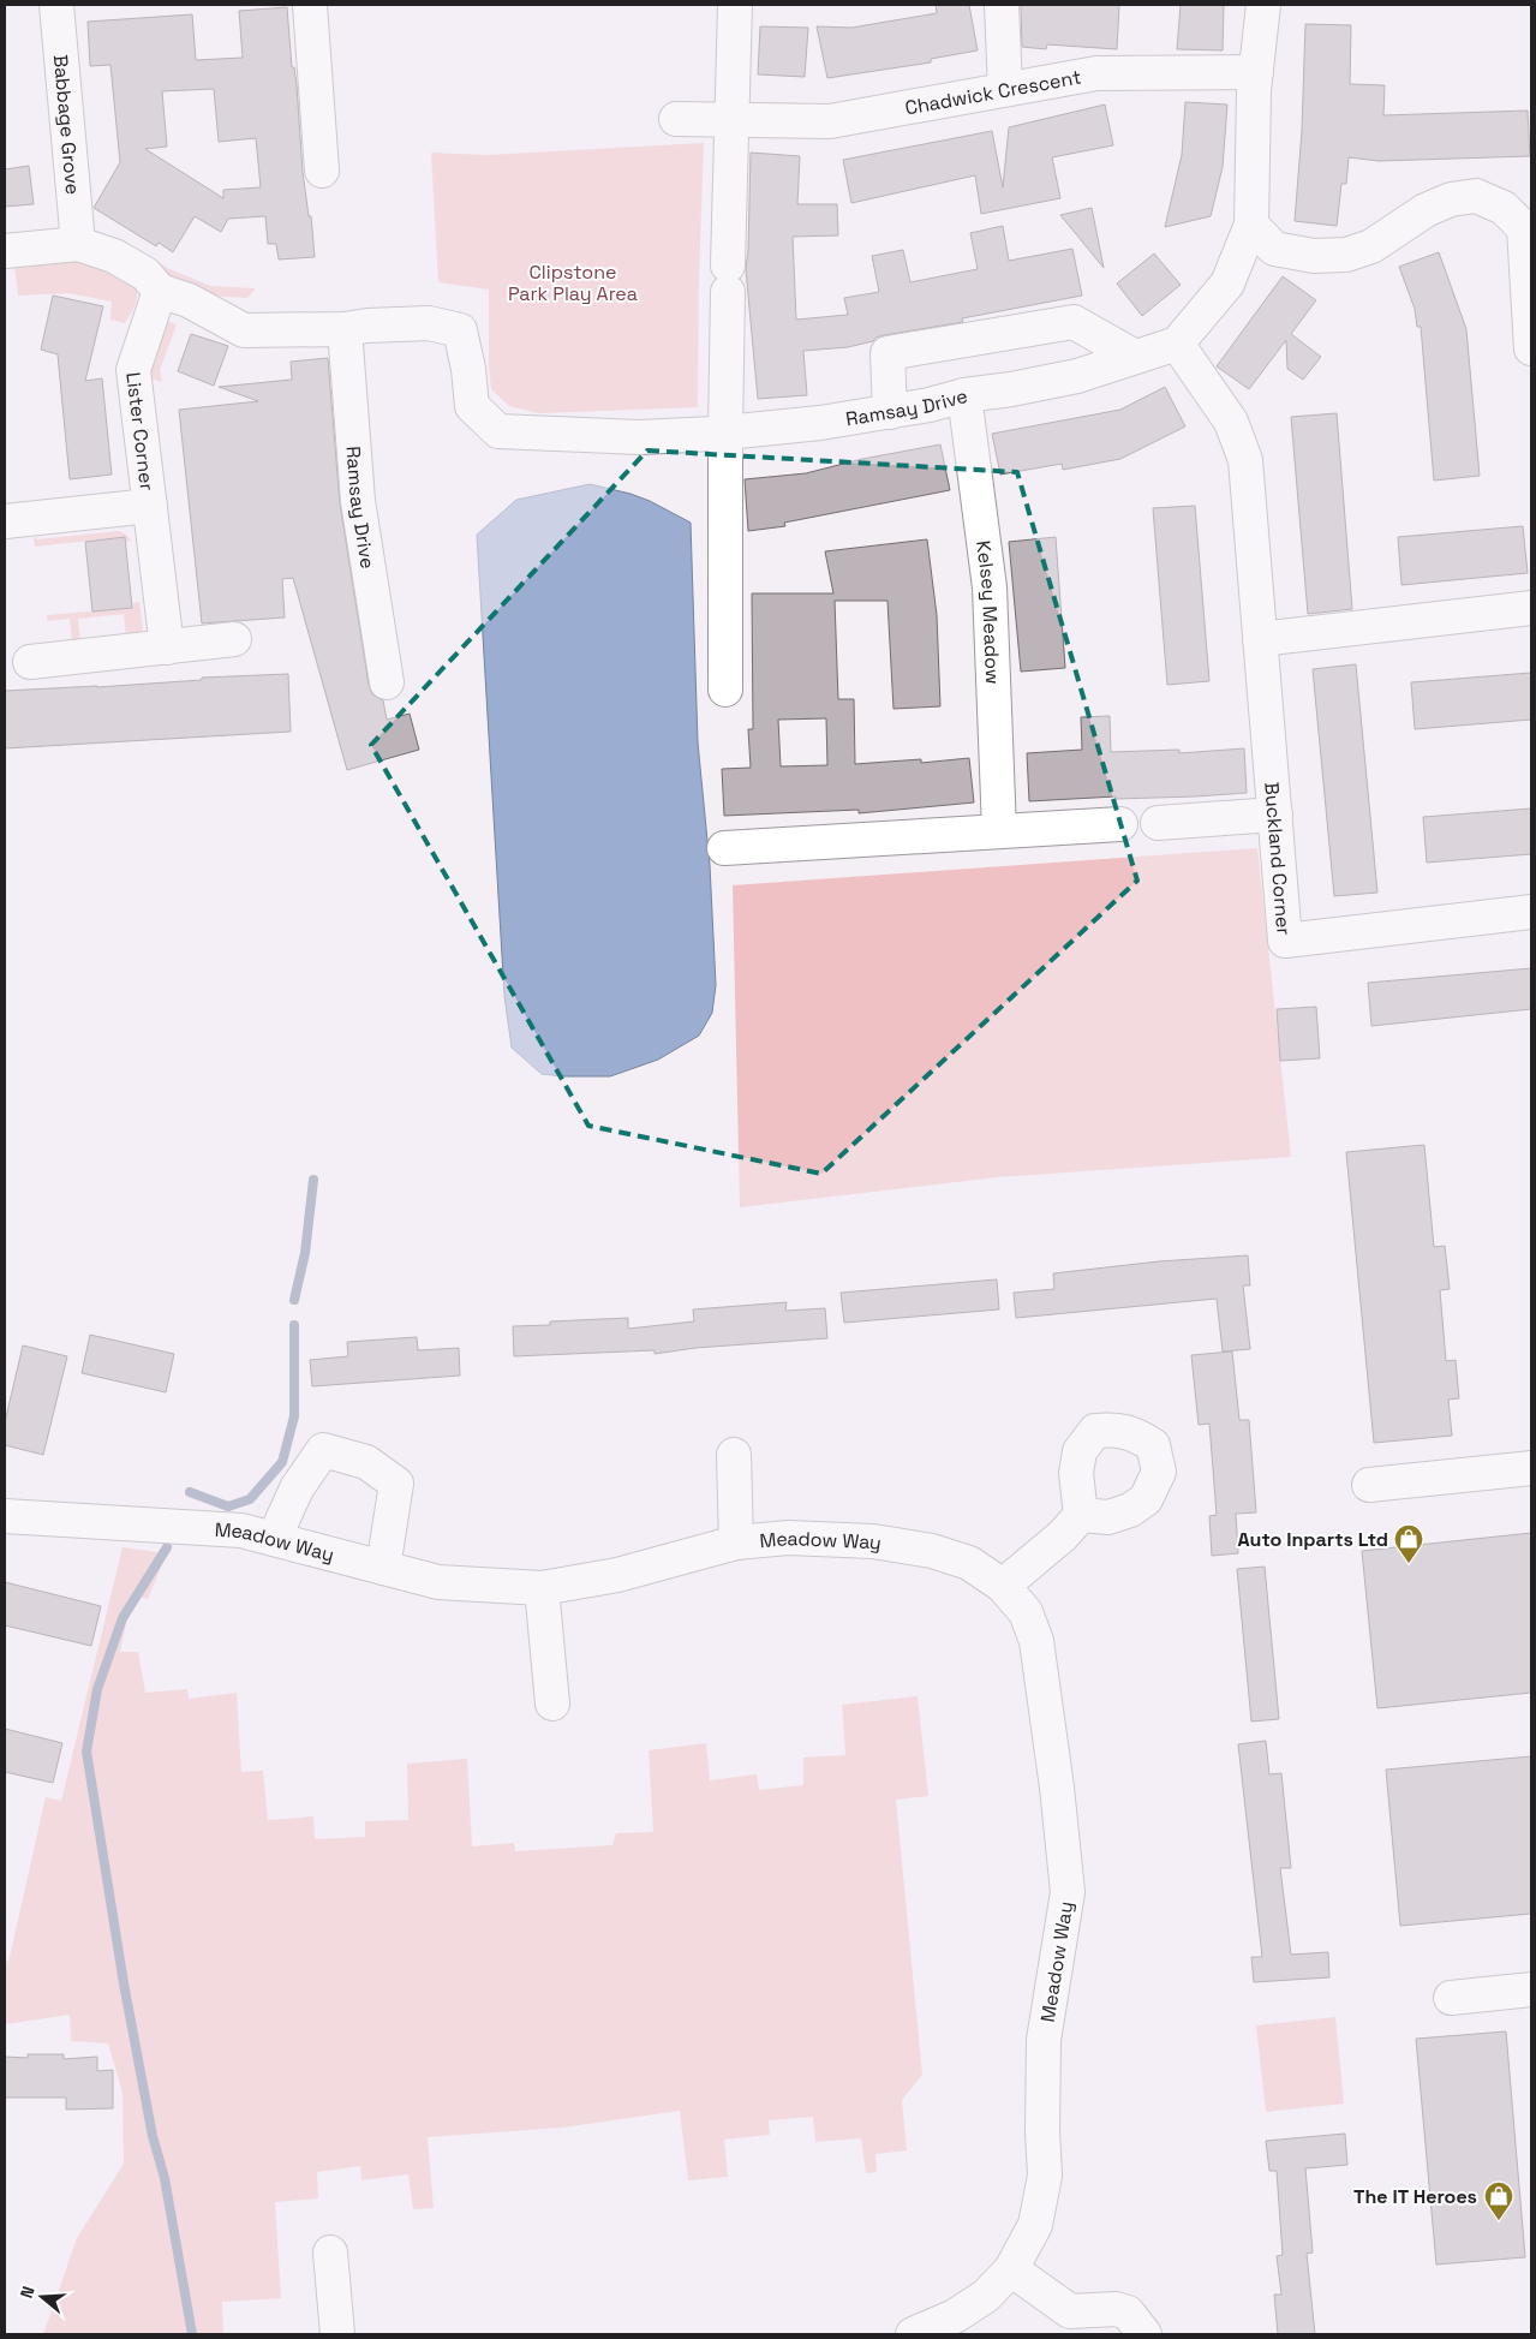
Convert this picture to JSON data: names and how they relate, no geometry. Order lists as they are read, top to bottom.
{
  "streets": {
    "street": [
      "Chadwick Crescent",
      "Babbage Grove",
      "Ramsay Drive",
      "Lister Corner",
      "Kelsey Meadow",
      "Buckland Corner",
      "Meadow Way"
    ]
  },
  "crossings": [
    ["Babbage Grove", "Ramsay Drive"],
    ["Ramsay Drive", "Lister Corner"],
    ["Ramsay Drive", "Kelsey Meadow"],
    ["Ramsay Drive", "Buckland Corner"]
  ],
  "parks": ["Clipstone Park Play Area"],
  "places": {
    "shop": ["Auto Inparts Ltd", "The IT Heroes"]
  },
  "north": "left"
}
